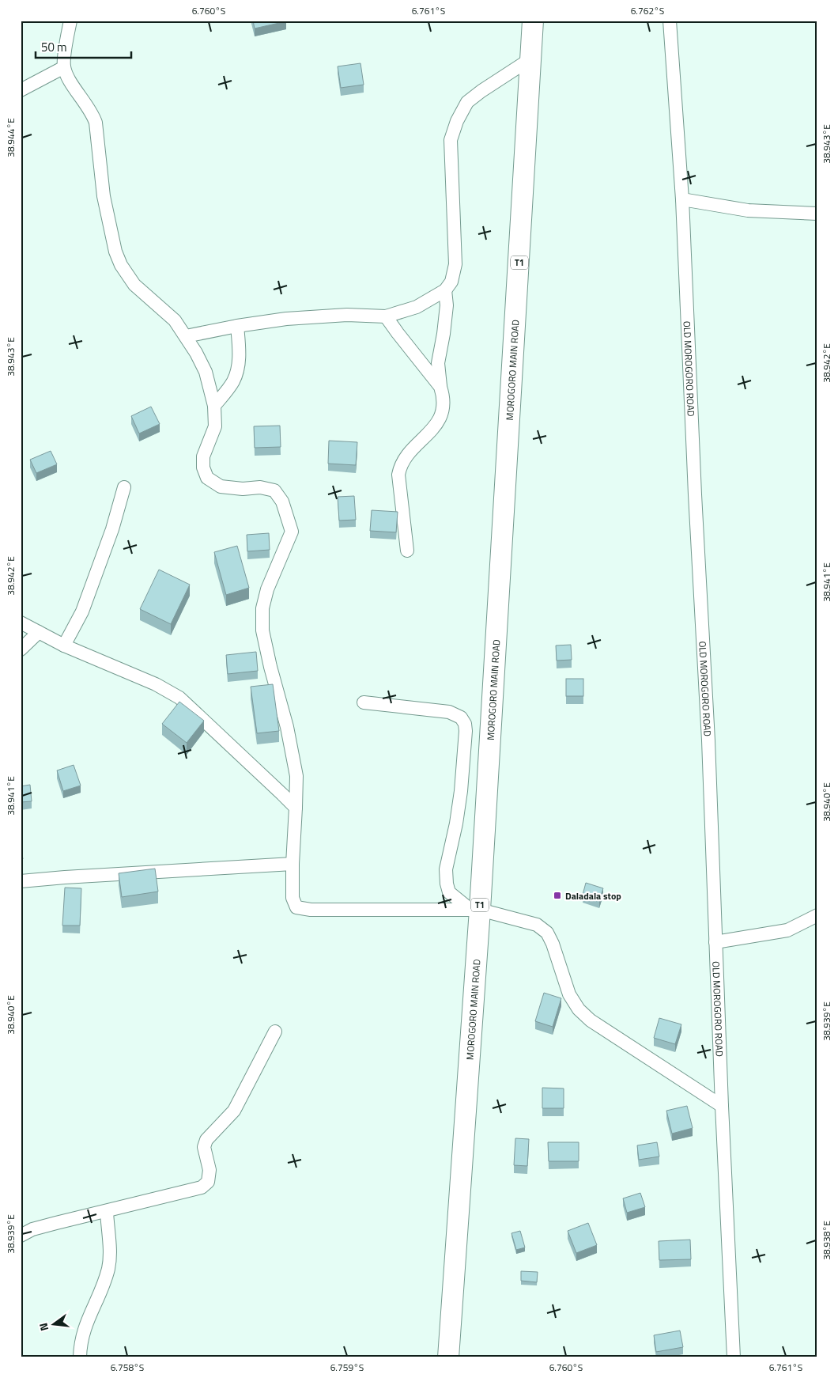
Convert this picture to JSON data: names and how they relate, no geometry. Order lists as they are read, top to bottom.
{
  "streets": {
    "highway": ["T1", "MOROGORO MAIN ROAD"],
    "street": ["OLD MOROGORO ROAD"]
  },
  "places": {
    "transit": ["Daladala stop"]
  },
  "scale_bar": "50 m",
  "north": "left",
  "coordinates": [
    "6.760°S",
    "6.761°S",
    "6.762°S",
    "38.944°E",
    "38.943°E",
    "38.942°E",
    "38.941°E",
    "38.940°E",
    "38.939°E",
    "38.938°E",
    "6.758°S",
    "6.759°S"
  ]
}
